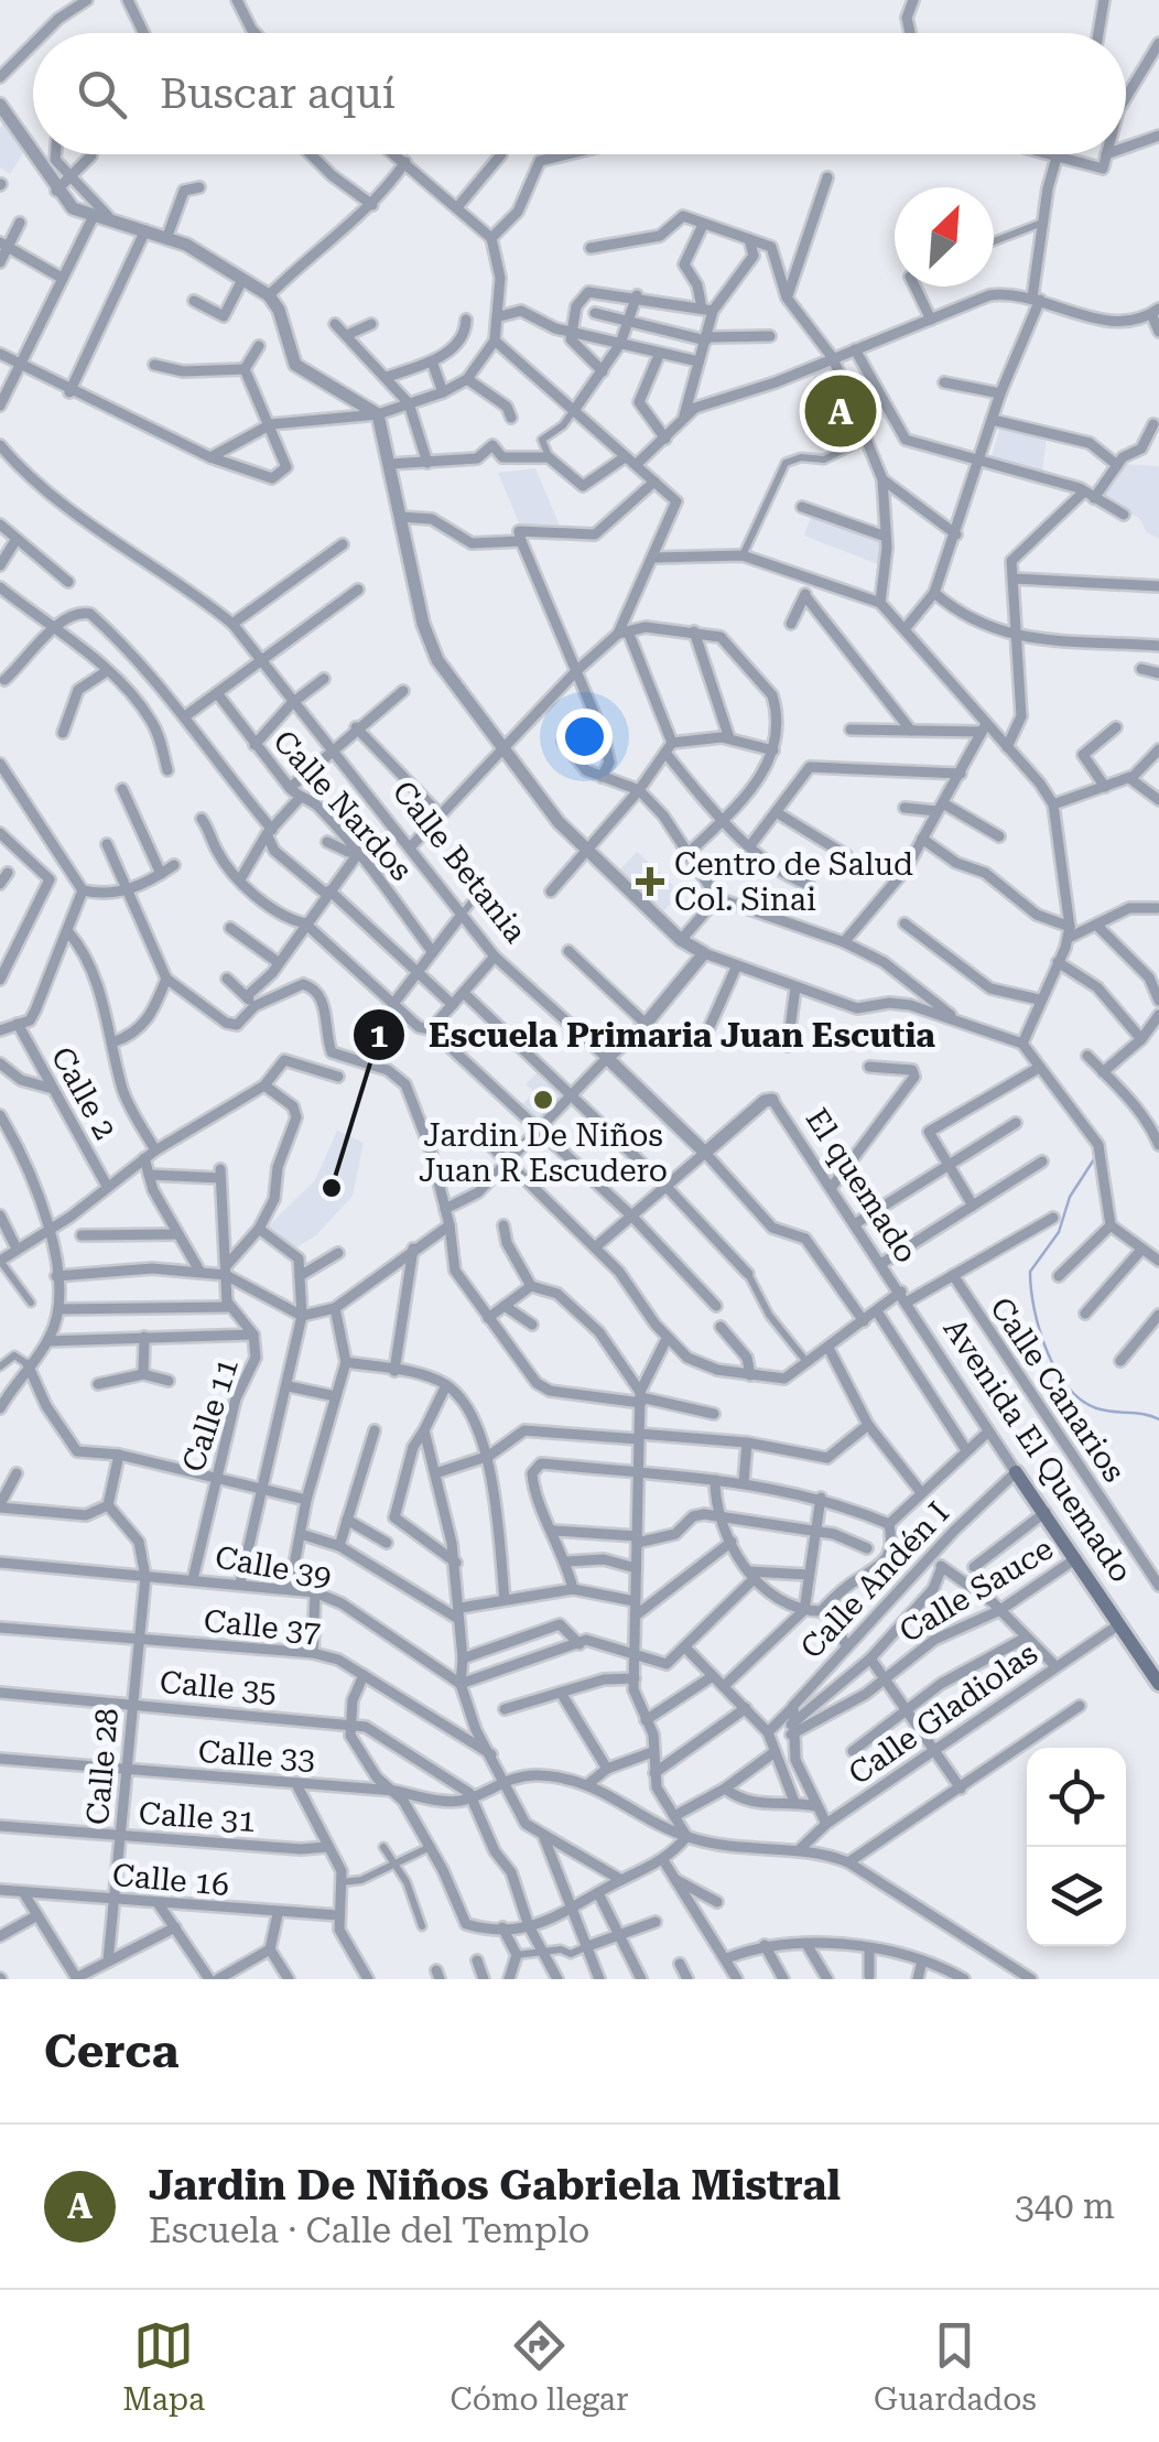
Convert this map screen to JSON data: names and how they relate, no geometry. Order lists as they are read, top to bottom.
{
  "streets": {
    "main road": ["Avenida El Quemado"],
    "street": [
      "Calle Nardos",
      "Calle Betania",
      "Calle 2",
      "El quemado",
      "Calle Canarios",
      "Calle 11",
      "Calle 39",
      "Calle Andén I",
      "Calle Sauce",
      "Calle 37",
      "Calle 35",
      "Calle Gladiolas",
      "Calle 33",
      "Calle 28",
      "Calle 31",
      "Calle 16"
    ]
  },
  "crossings": [
    ["El quemado", "Avenida El Quemado"],
    ["Calle 11", "Calle 39"],
    ["Avenida El Quemado", "Calle Andén I"],
    ["Avenida El Quemado", "Calle Sauce"],
    ["Avenida El Quemado", "Calle Gladiolas"],
    ["Calle 39", "Calle 28"],
    ["Calle 37", "Calle 28"],
    ["Calle 35", "Calle 28"],
    ["Calle 33", "Calle 28"],
    ["Calle 28", "Calle 31"],
    ["Calle 28", "Calle 16"]
  ],
  "places": {
    "health": ["Centro de Salud Col. Sinai"],
    "other": ["Jardin De Niños Juan R Escudero", "Escuela Primaria Juan Escutia"]
  },
  "north": "top right",
  "page": {
    "search": "Buscar aquí",
    "pins": "A",
    "heading": "Cerca",
    "list": [
      {
        "mark": "A",
        "name": "Jardin De Niños Gabriela Mistral",
        "note": "Escuela · Calle del Templo",
        "value": "340 m"
      }
    ],
    "nav": ["Mapa", "Cómo llegar", "Guardados"]
  }
}
